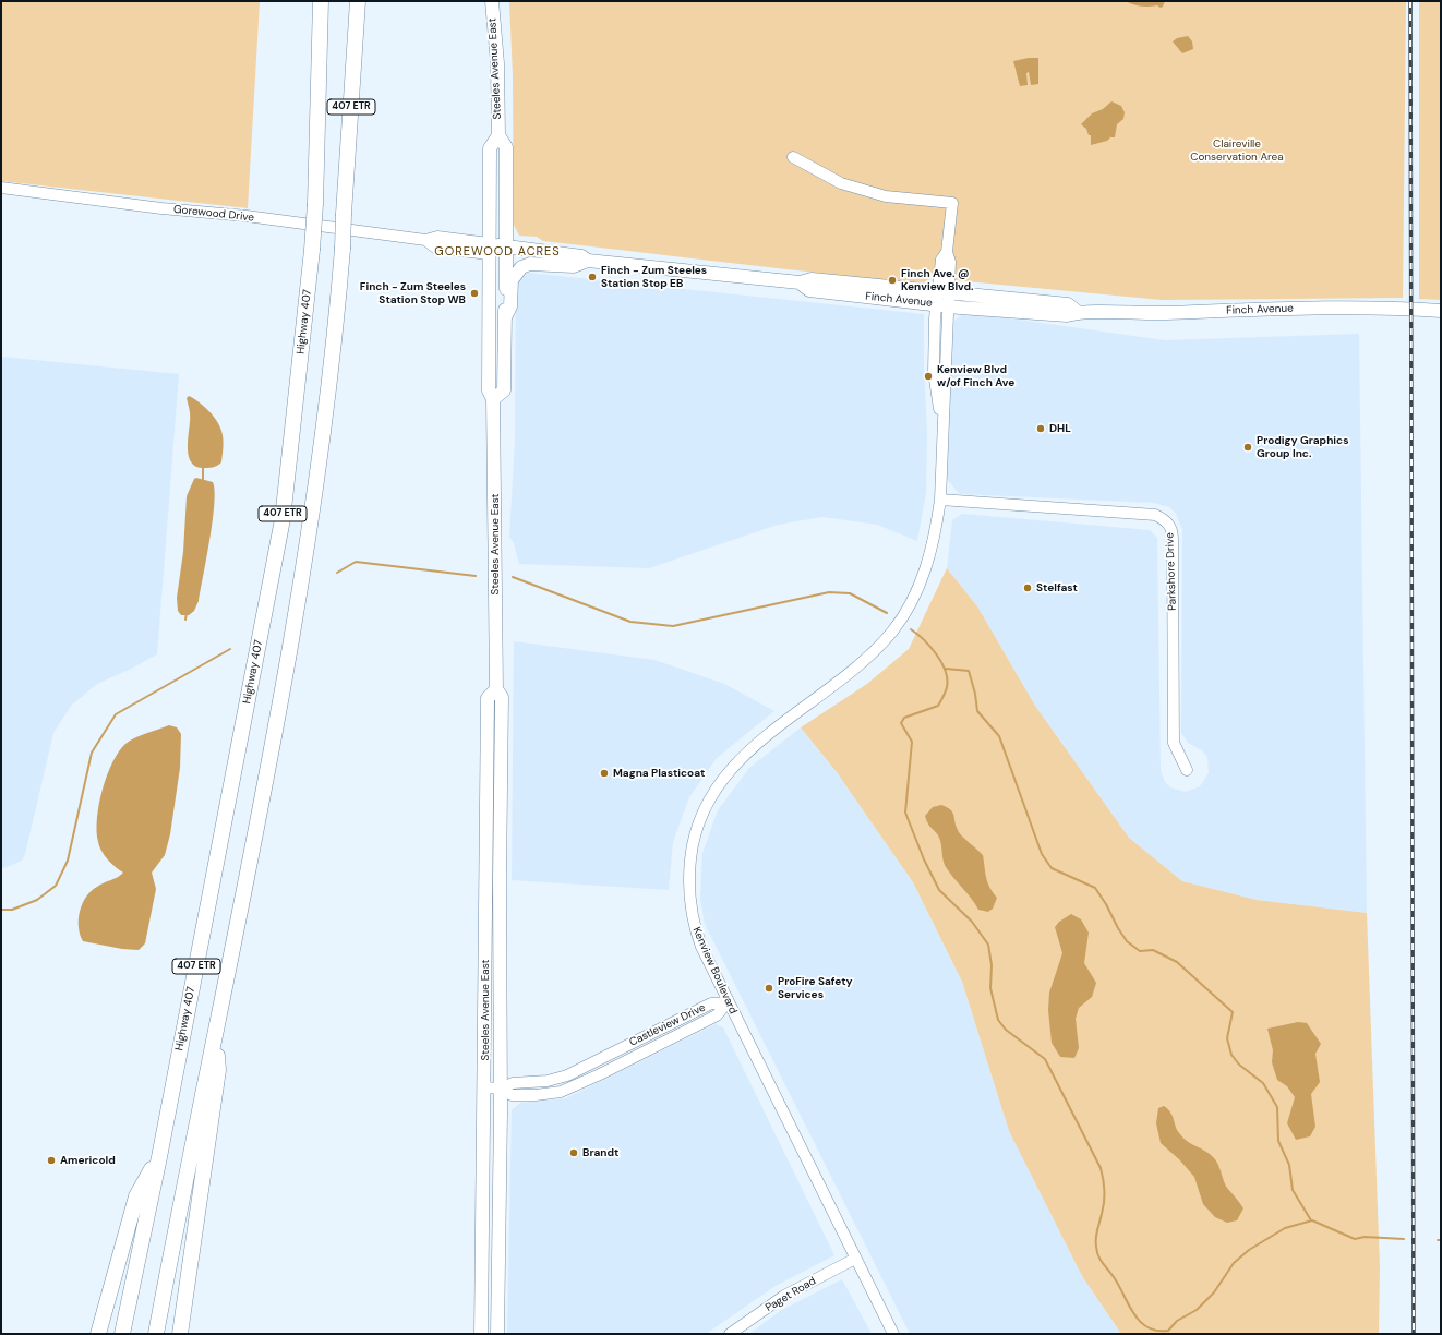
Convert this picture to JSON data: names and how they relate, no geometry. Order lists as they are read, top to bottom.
{
  "streets": {
    "highway": ["407 ETR", "Highway 407"],
    "main road": ["Steeles Avenue East", "Finch Avenue"],
    "street": [
      "Gorewood Drive",
      "Parkshore Drive",
      "Kenview Boulevard",
      "Castleview Drive",
      "Paget Road"
    ]
  },
  "crossings": [
    ["Steeles Avenue East", "Gorewood Drive"],
    ["Steeles Avenue East", "Finch Avenue"],
    ["Steeles Avenue East", "Castleview Drive"],
    ["Gorewood Drive", "Finch Avenue"],
    ["Finch Avenue", "Kenview Boulevard"],
    ["Parkshore Drive", "Kenview Boulevard"],
    ["Kenview Boulevard", "Castleview Drive"],
    ["Kenview Boulevard", "Paget Road"]
  ],
  "districts": ["GOREWOOD ACRES"],
  "parks": ["Claireville Conservation Area"],
  "places": [
    "Finch - Zum Steeles Station Stop EB",
    "Finch Ave. @ Kenview Blvd.",
    "Finch - Zum Steeles Station Stop WB",
    "Kenview Blvd w/of Finch Ave",
    "DHL",
    "Prodigy Graphics Group Inc.",
    "Stelfast",
    "Magna Plasticoat",
    "ProFire Safety Services",
    "Brandt",
    "Americold"
  ]
}
